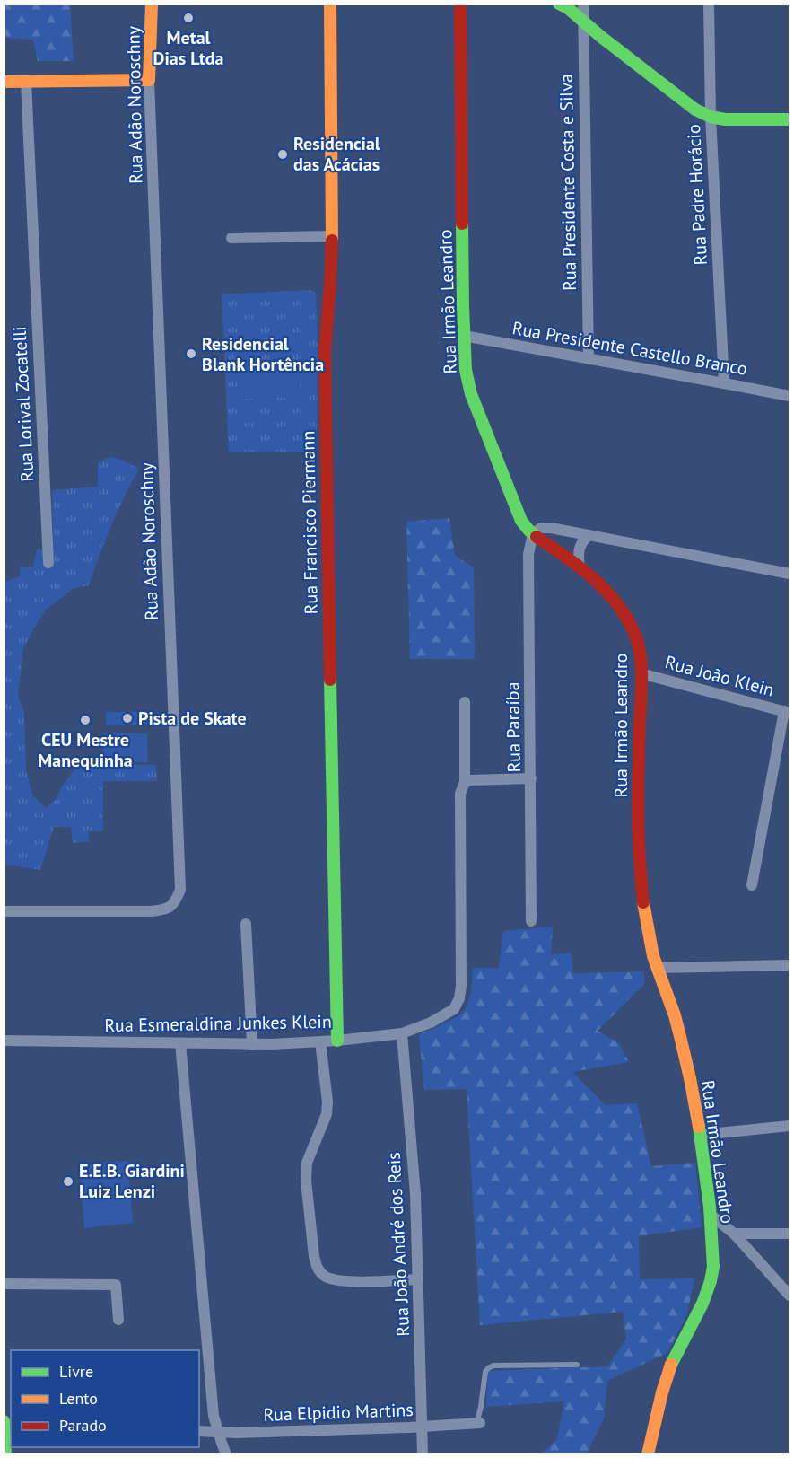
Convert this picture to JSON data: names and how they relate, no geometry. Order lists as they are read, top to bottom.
{
  "streets": {
    "street": [
      "Rua Adão Noroschny",
      "Rua Presidente Costa e Silva",
      "Rua Padre Horácio",
      "Rua Irmão Leandro",
      "Rua Presidente Castello Branco",
      "Rua Lorival Zocatelli",
      "Rua Francisco Piermann",
      "Rua João Klein",
      "Rua Paraíba",
      "Rua Esmeraldina Junkes Klein",
      "Rua João André dos Reis",
      "Rua Elpidio Martins"
    ]
  },
  "crossings": [
    ["Rua Presidente Costa e Silva", "Rua Presidente Castello Branco"],
    ["Rua Padre Horácio", "Rua Presidente Castello Branco"],
    ["Rua Irmão Leandro", "Rua Presidente Castello Branco"],
    ["Rua Irmão Leandro", "Rua João Klein"],
    ["Rua Irmão Leandro", "Rua Paraíba"],
    ["Rua Francisco Piermann", "Rua Esmeraldina Junkes Klein"],
    ["Rua Esmeraldina Junkes Klein", "Rua João André dos Reis"],
    ["Rua João André dos Reis", "Rua Elpidio Martins"]
  ],
  "places": [
    "Metal Dias Ltda",
    "Residencial das Acácias",
    "Residencial Blank Hortência",
    "Pista de Skate",
    "CEU Mestre Manequinha",
    "E.E.B. Giardini Luiz Lenzi"
  ],
  "legend": ["Livre", "Lento", "Parado"]
}
